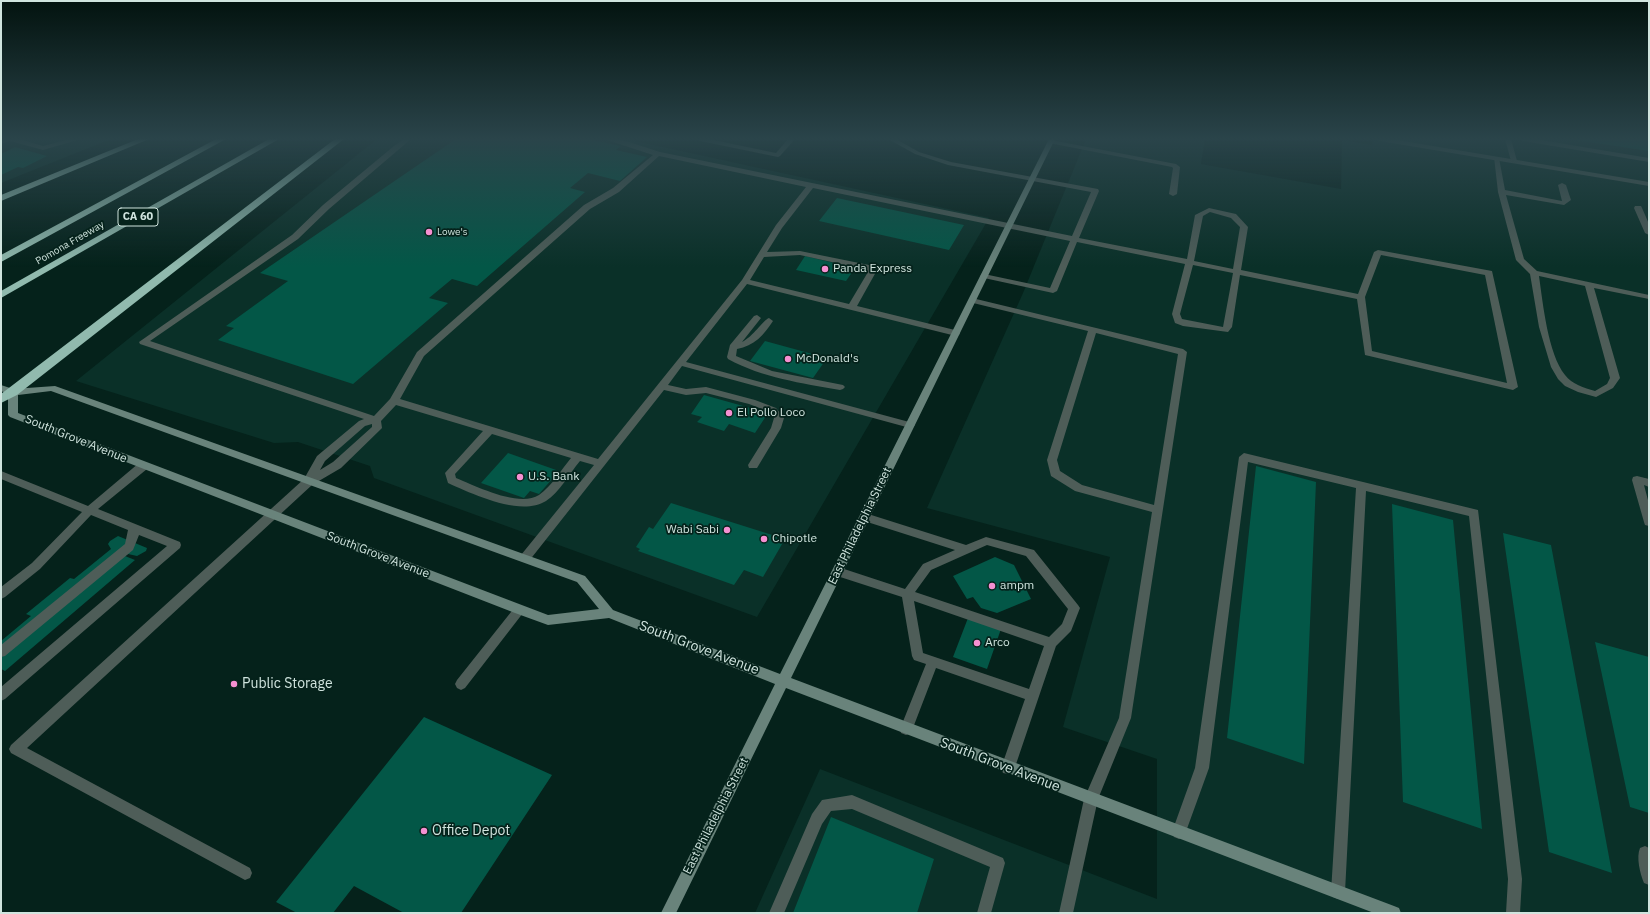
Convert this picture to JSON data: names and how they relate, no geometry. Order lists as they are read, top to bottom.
{
  "streets": {
    "highway": ["CA 60", "Pomona Freeway"],
    "main road": ["South Grove Avenue", "East Philadelphia Street"]
  },
  "crossings": [
    ["South Grove Avenue", "East Philadelphia Street"]
  ],
  "places": [
    "Lowe's",
    "Panda Express",
    "McDonald's",
    "El Pollo Loco",
    "U.S. Bank",
    "Wabi Sabi",
    "Chipotle",
    "ampm",
    "Arco",
    "Public Storage",
    "Office Depot"
  ]
}
